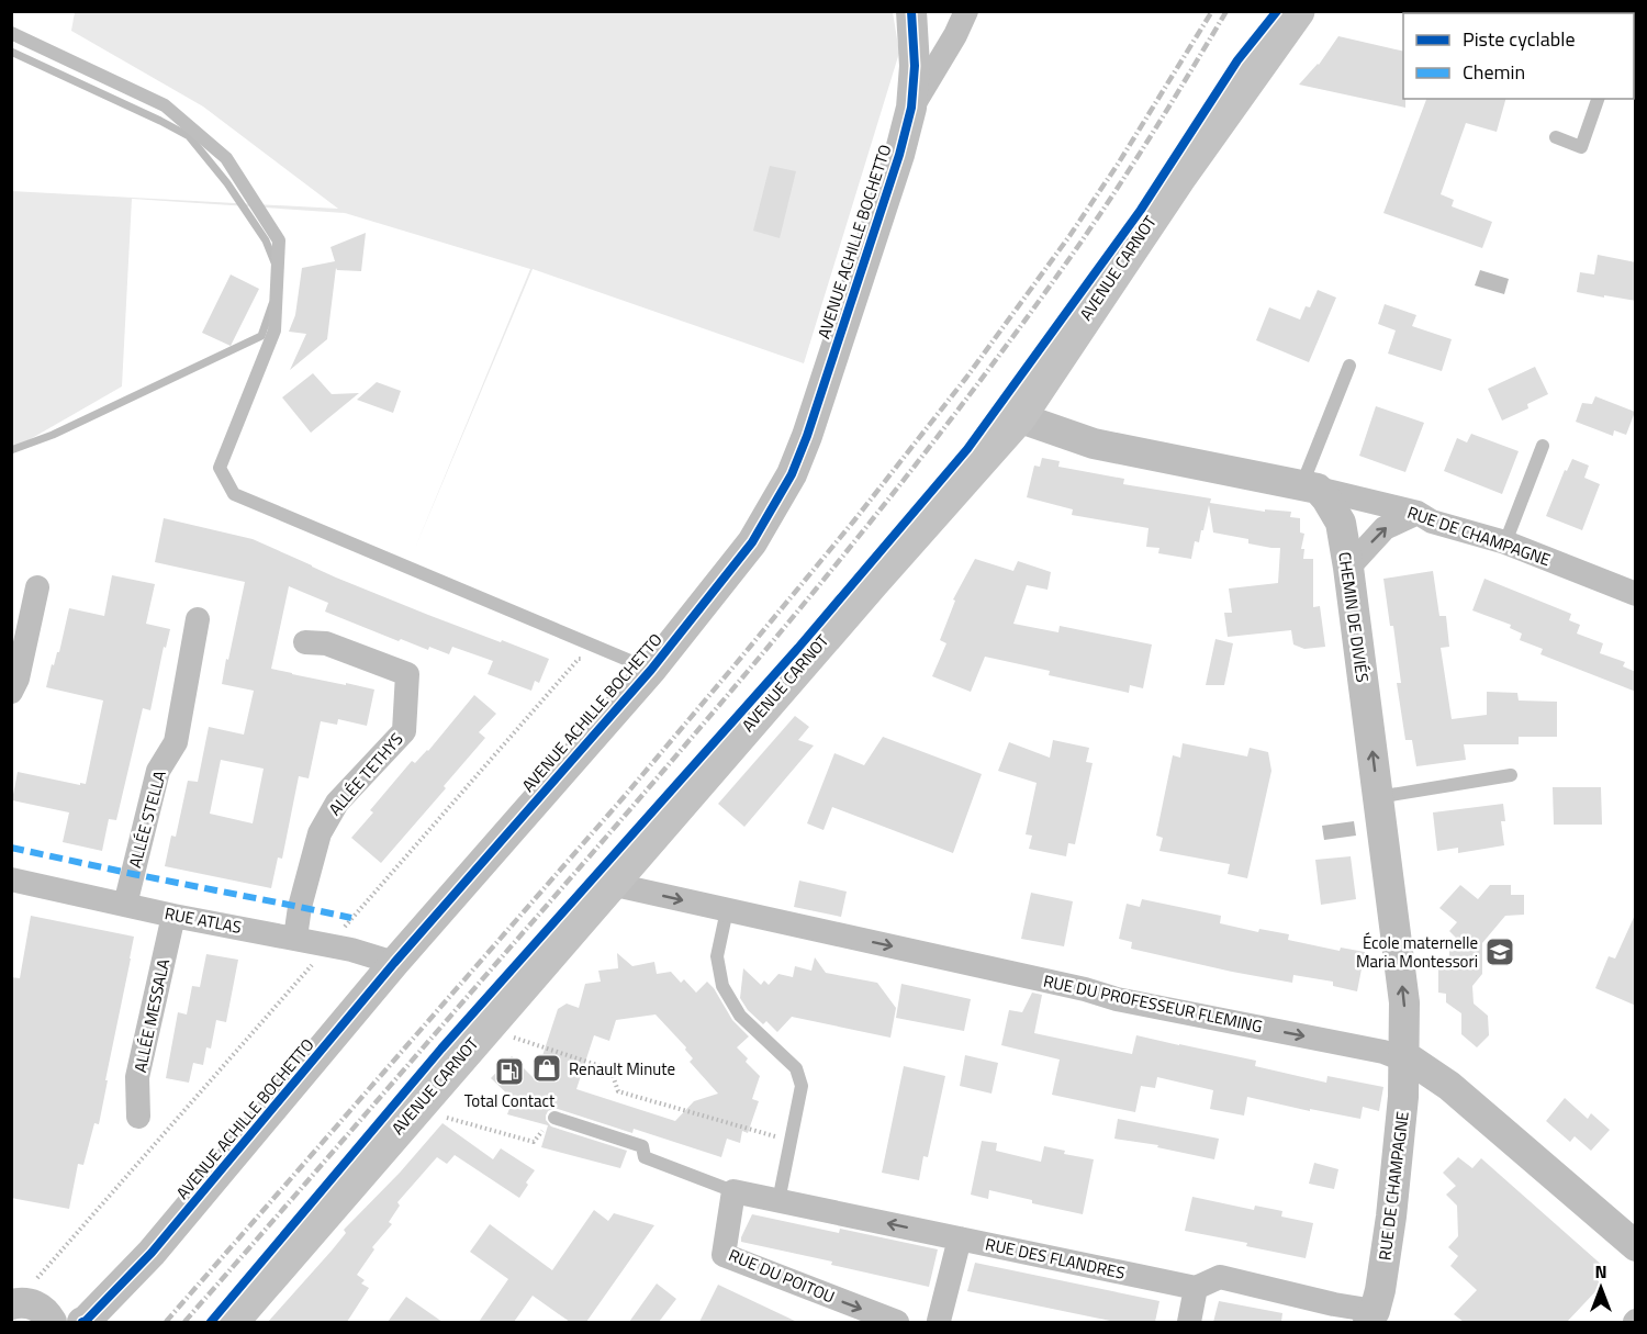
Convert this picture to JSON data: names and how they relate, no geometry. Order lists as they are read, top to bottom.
{
  "streets": {
    "main road": ["AVENUE CARNOT"],
    "street": [
      "AVENUE ACHILLE BOCHETTO",
      "RUE DE CHAMPAGNE",
      "CHEMIN DE DIVIÉS",
      "ALLÉE TETHYS",
      "ALLÉE STELLA",
      "RUE ATLAS",
      "RUE DU PROFESSEUR FLEMING",
      "ALLÉE MESSALA",
      "RUE DES FLANDRES",
      "RUE DU POITOU"
    ]
  },
  "crossings": [
    ["AVENUE ACHILLE BOCHETTO", "RUE ATLAS"],
    ["AVENUE CARNOT", "RUE DU PROFESSEUR FLEMING"],
    ["RUE DE CHAMPAGNE", "CHEMIN DE DIVIÉS"],
    ["RUE DE CHAMPAGNE", "RUE DU PROFESSEUR FLEMING"],
    ["RUE DE CHAMPAGNE", "RUE DES FLANDRES"],
    ["CHEMIN DE DIVIÉS", "RUE DU PROFESSEUR FLEMING"],
    ["ALLÉE TETHYS", "RUE ATLAS"],
    ["ALLÉE STELLA", "RUE ATLAS"],
    ["RUE ATLAS", "ALLÉE MESSALA"],
    ["RUE DES FLANDRES", "RUE DU POITOU"]
  ],
  "one_way": ["CHEMIN DE DIVIÉS", "RUE DU PROFESSEUR FLEMING", "RUE DU POITOU"],
  "places": {
    "school or university": ["École maternelle Maria Montessori"],
    "shop": ["Renault Minute"],
    "fuel station": ["Total Contact"]
  },
  "legend": ["Piste cyclable", "Chemin"],
  "north": "top"
}
